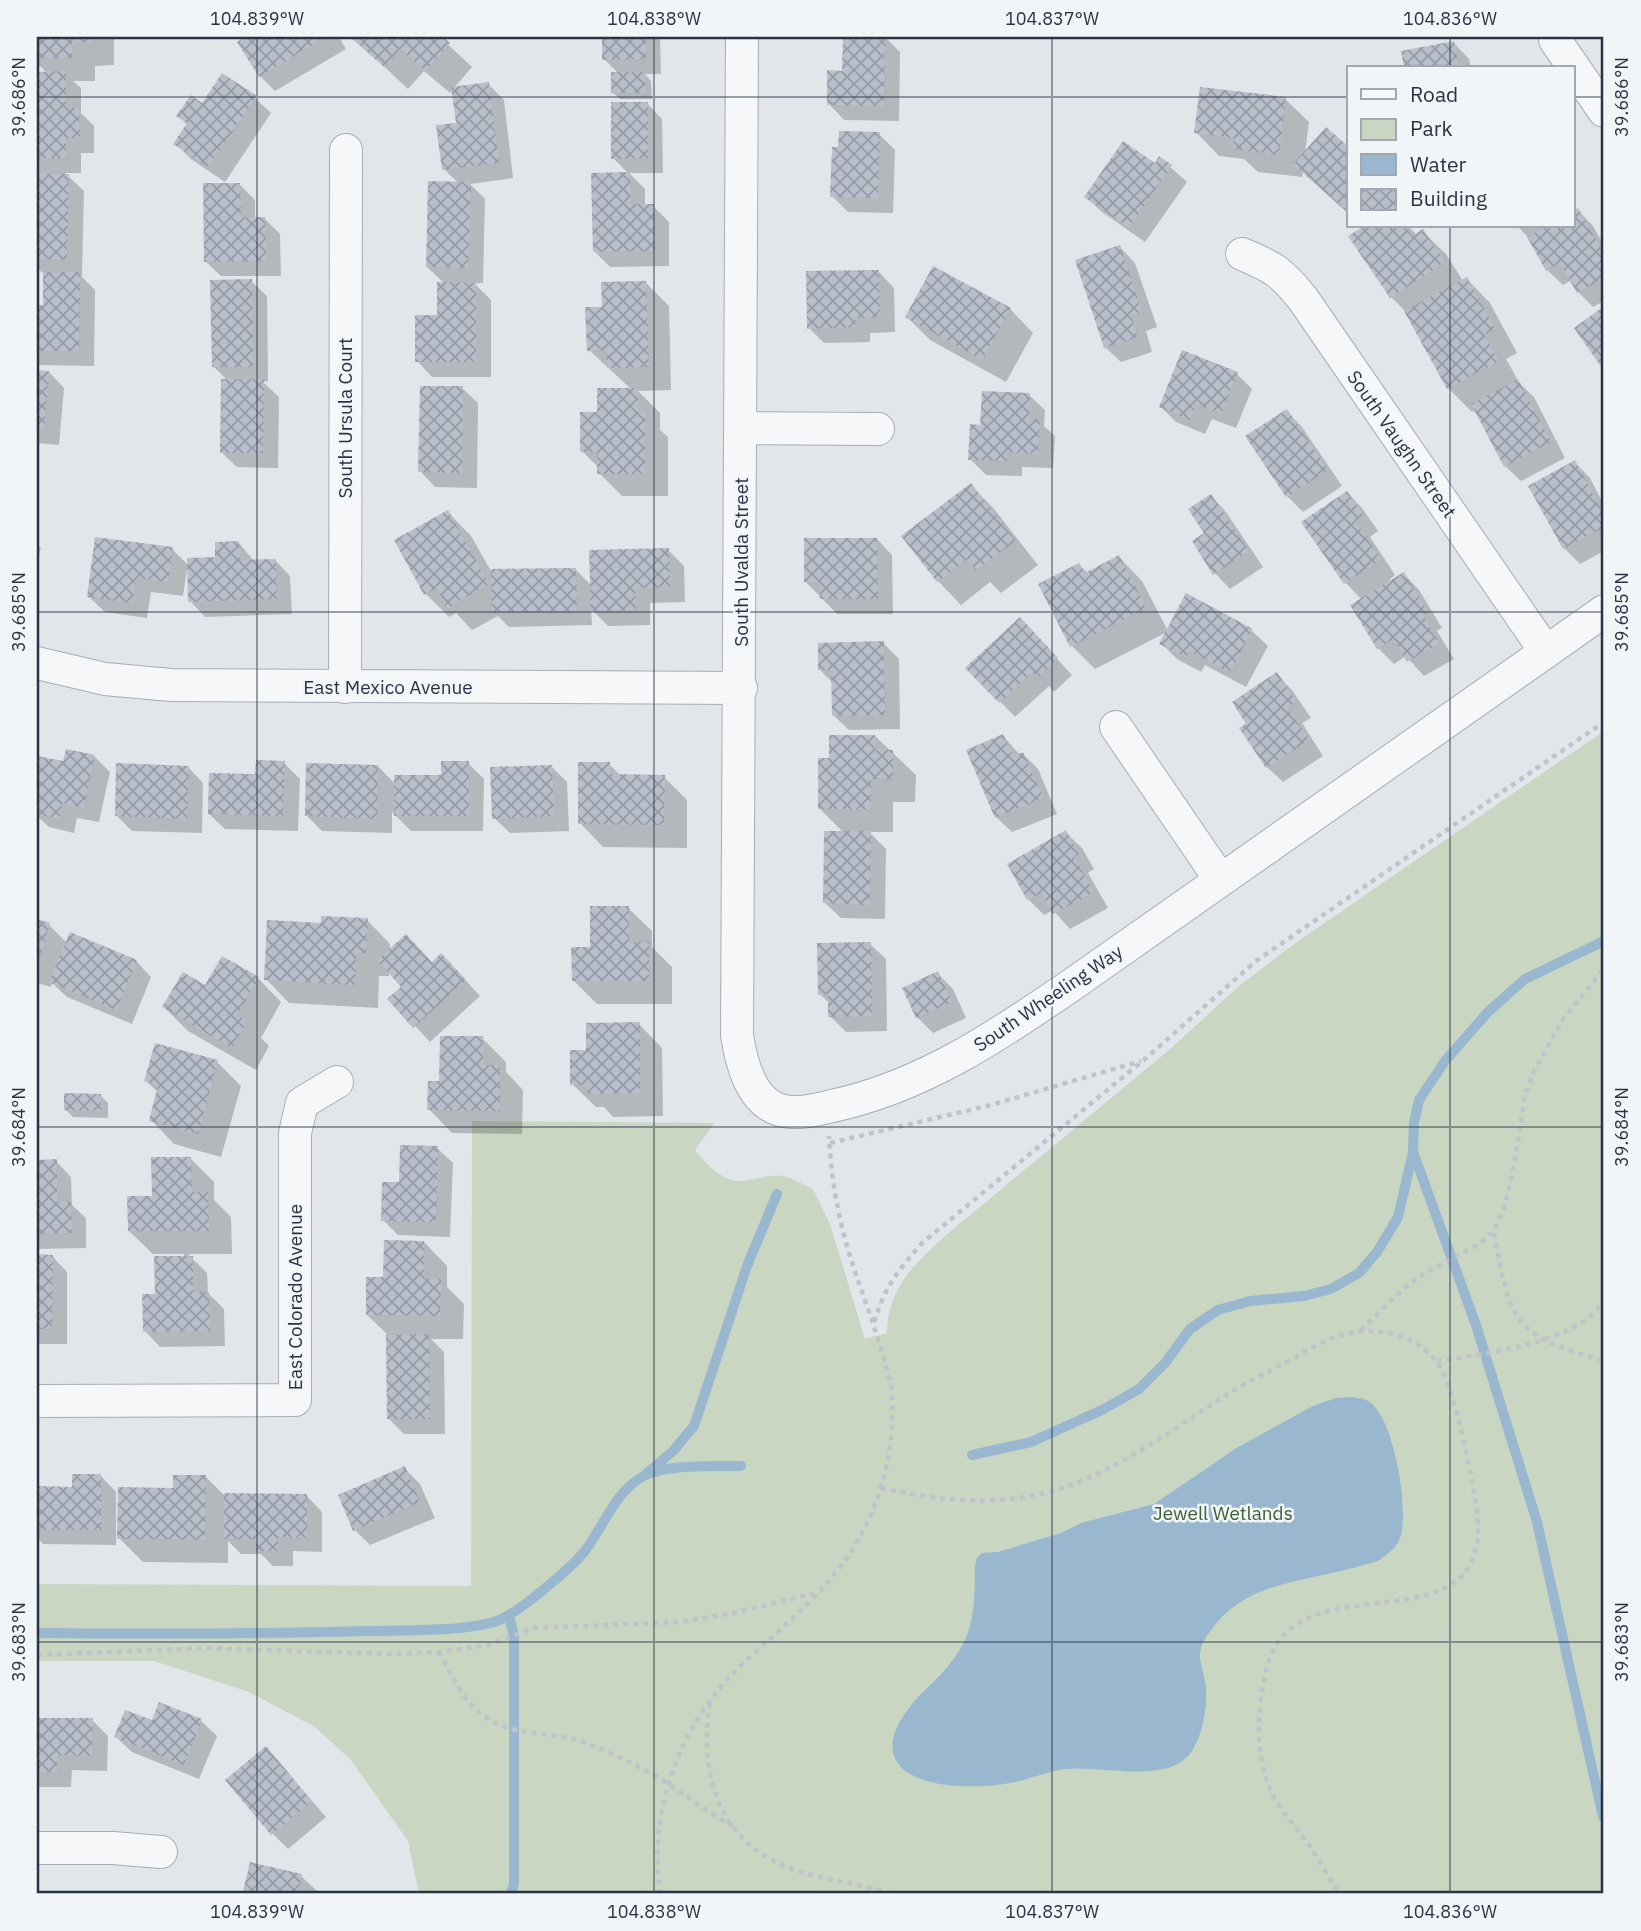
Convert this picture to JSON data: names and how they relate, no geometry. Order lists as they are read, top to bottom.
{
  "streets": {
    "street": [
      "South Ursula Court",
      "South Vaughn Street",
      "South Uvalda Street",
      "East Mexico Avenue",
      "South Wheeling Way",
      "East Colorado Avenue"
    ]
  },
  "crossings": [
    ["South Ursula Court", "East Mexico Avenue"],
    ["South Vaughn Street", "South Wheeling Way"],
    ["South Uvalda Street", "East Mexico Avenue"],
    ["South Uvalda Street", "South Wheeling Way"]
  ],
  "parks": ["Jewell Wetlands"],
  "legend": [
    "Road",
    "Park",
    "Water",
    "Building"
  ],
  "coordinates": [
    "104.839°W",
    "104.838°W",
    "104.837°W",
    "104.836°W",
    "39.686°N",
    "39.685°N",
    "39.684°N",
    "39.683°N"
  ]
}
